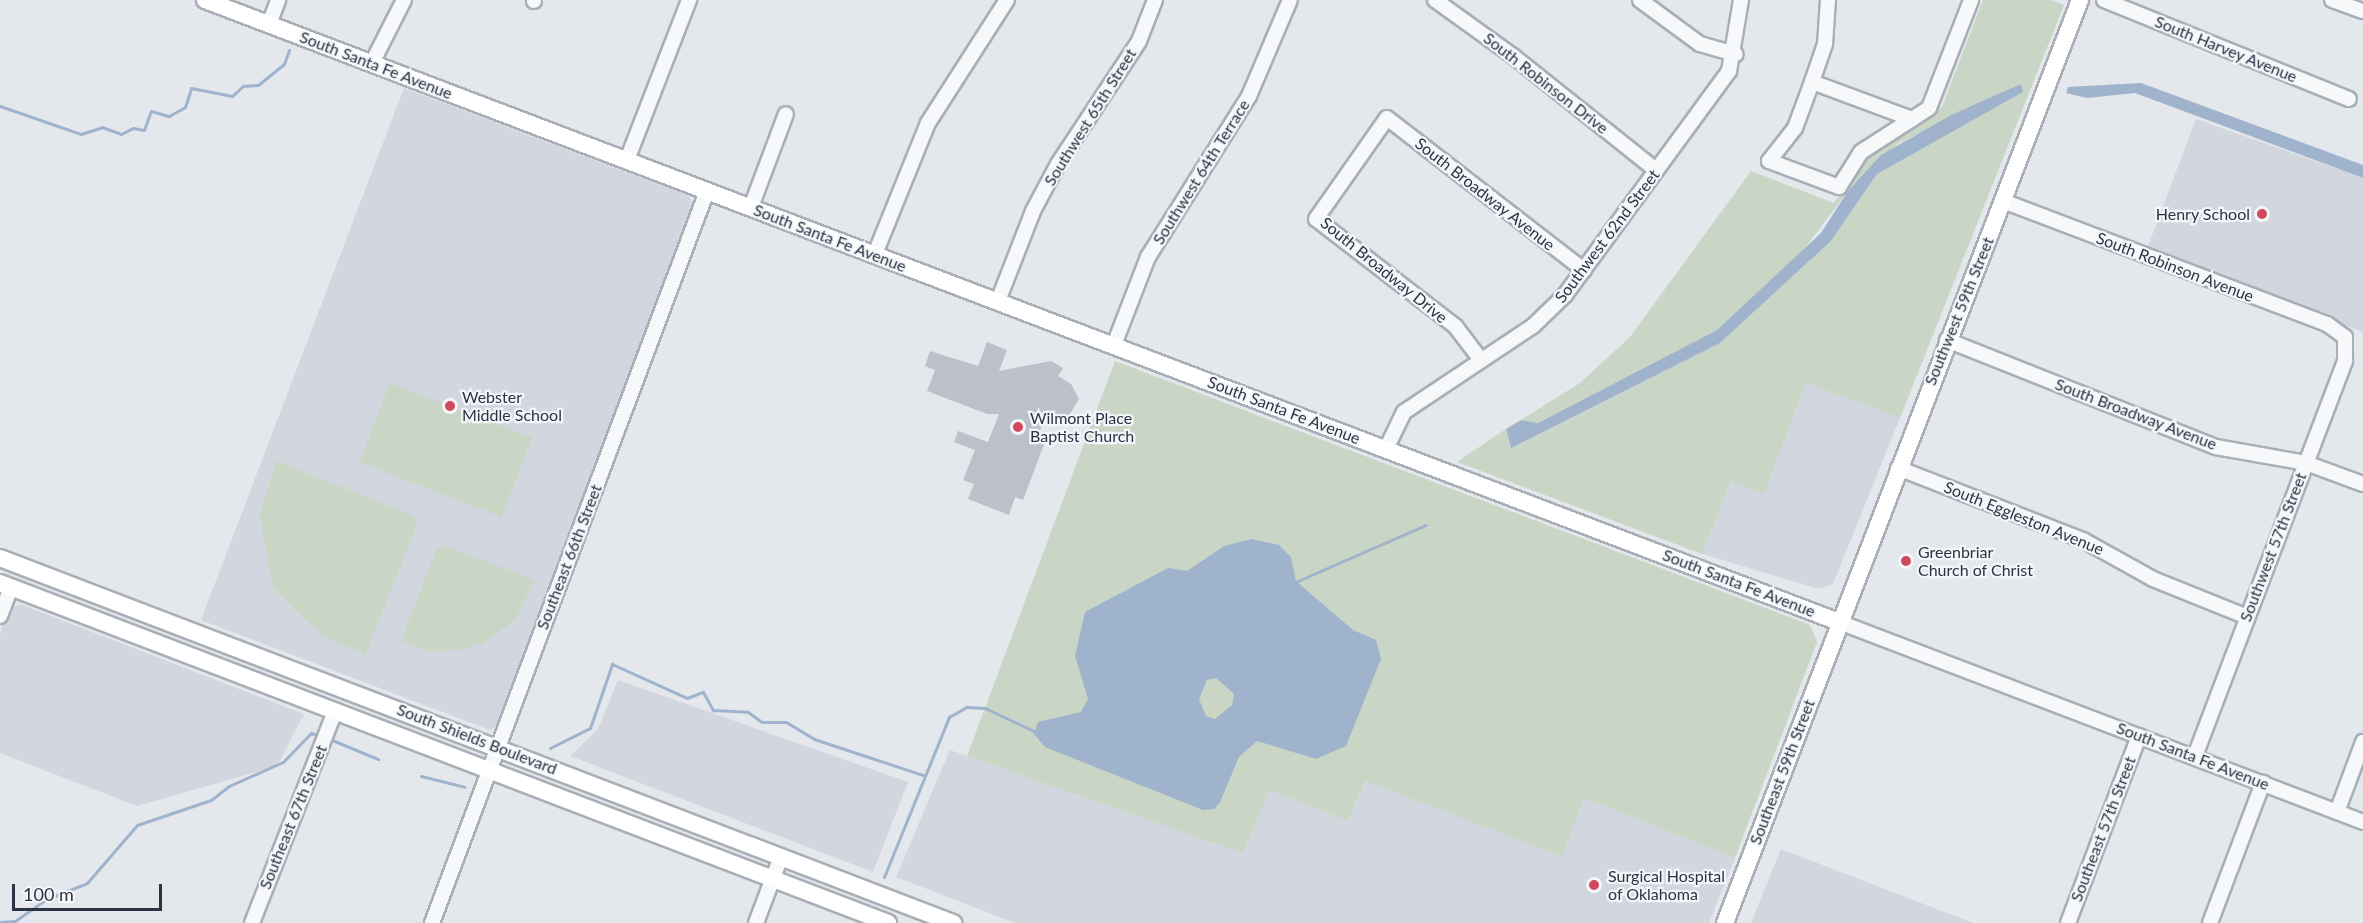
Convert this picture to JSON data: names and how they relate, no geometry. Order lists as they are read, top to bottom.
{
  "streets": {
    "main road": [
      "South Santa Fe Avenue",
      "Southwest 59th Street",
      "South Shields Boulevard",
      "Southeast 59th Street"
    ],
    "street": [
      "South Harvey Avenue",
      "South Robinson Drive",
      "Southwest 65th Street",
      "Southwest 64th Terrace",
      "South Broadway Avenue",
      "Southwest 62nd Street",
      "South Robinson Avenue",
      "South Broadway Drive",
      "South Eggleston Avenue",
      "Southwest 57th Street",
      "Southeast 66th Street",
      "Southeast 67th Street",
      "Southeast 57th Street"
    ]
  },
  "crossings": [
    ["South Santa Fe Avenue", "Southwest 65th Street"],
    ["South Santa Fe Avenue", "Southwest 64th Terrace"],
    ["South Santa Fe Avenue", "Southwest 62nd Street"],
    ["South Santa Fe Avenue", "Southwest 59th Street"],
    ["South Santa Fe Avenue", "Southwest 57th Street"],
    ["South Santa Fe Avenue", "Southeast 66th Street"],
    ["South Santa Fe Avenue", "Southeast 59th Street"],
    ["South Santa Fe Avenue", "Southeast 57th Street"],
    ["South Robinson Drive", "Southwest 62nd Street"],
    ["South Broadway Avenue", "Southwest 62nd Street"],
    ["South Broadway Avenue", "South Broadway Drive"],
    ["South Broadway Avenue", "Southwest 59th Street"],
    ["South Broadway Avenue", "Southwest 57th Street"],
    ["Southwest 62nd Street", "South Broadway Drive"],
    ["South Robinson Avenue", "Southwest 59th Street"],
    ["South Robinson Avenue", "Southwest 57th Street"],
    ["Southwest 59th Street", "South Eggleston Avenue"],
    ["Southwest 59th Street", "Southeast 59th Street"],
    ["South Eggleston Avenue", "Southwest 57th Street"],
    ["Southeast 66th Street", "South Shields Boulevard"],
    ["South Shields Boulevard", "Southeast 67th Street"]
  ],
  "places": [
    "Henry School",
    "Webster Middle School",
    "Wilmont Place Baptist Church",
    "Greenbriar Church of Christ",
    "Surgical Hospital of Oklahoma"
  ],
  "scale_bar": "100 m"
}
